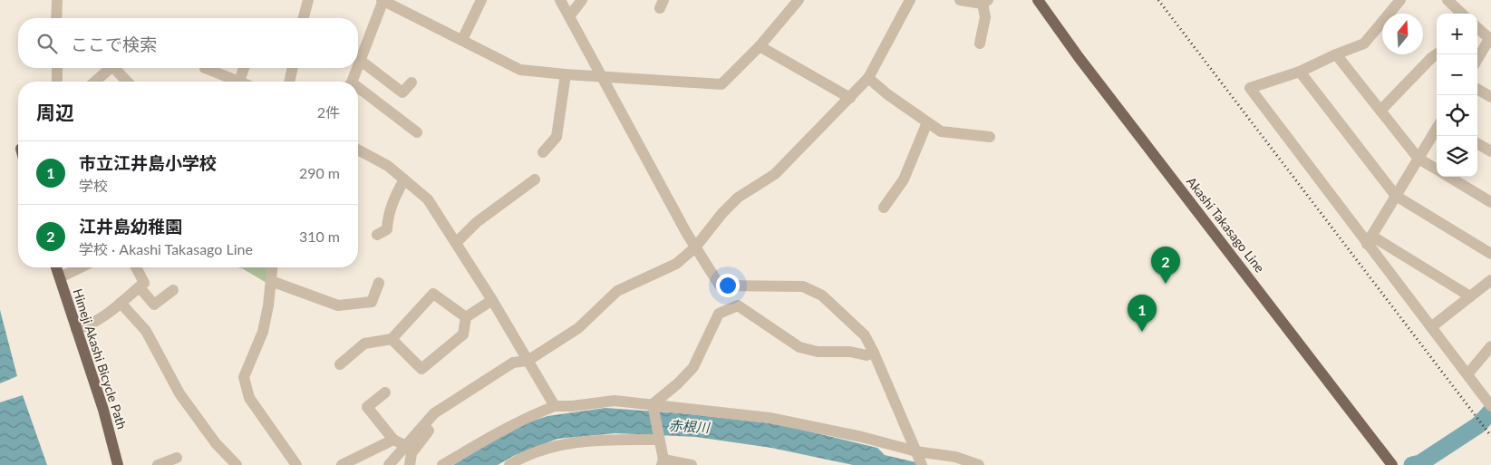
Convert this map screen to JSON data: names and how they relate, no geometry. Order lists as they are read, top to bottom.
{
  "streets": {
    "main road": ["Akashi Takasago Line", "Himeji Akashi Bicycle Path"]
  },
  "water": ["赤根川"],
  "north": "top",
  "page": {
    "map_buttons": ["+", "−"],
    "search": "ここで検索",
    "heading": ["周辺", "2件"],
    "list": [
      {
        "mark": "1",
        "name": "市立江井島小学校",
        "note": "学校",
        "value": "290 m"
      },
      {
        "mark": "2",
        "name": "江井島幼稚園",
        "note": "学校 · Akashi Takasago Line",
        "value": "310 m"
      }
    ],
    "pins": ["2", "1"]
  }
}
